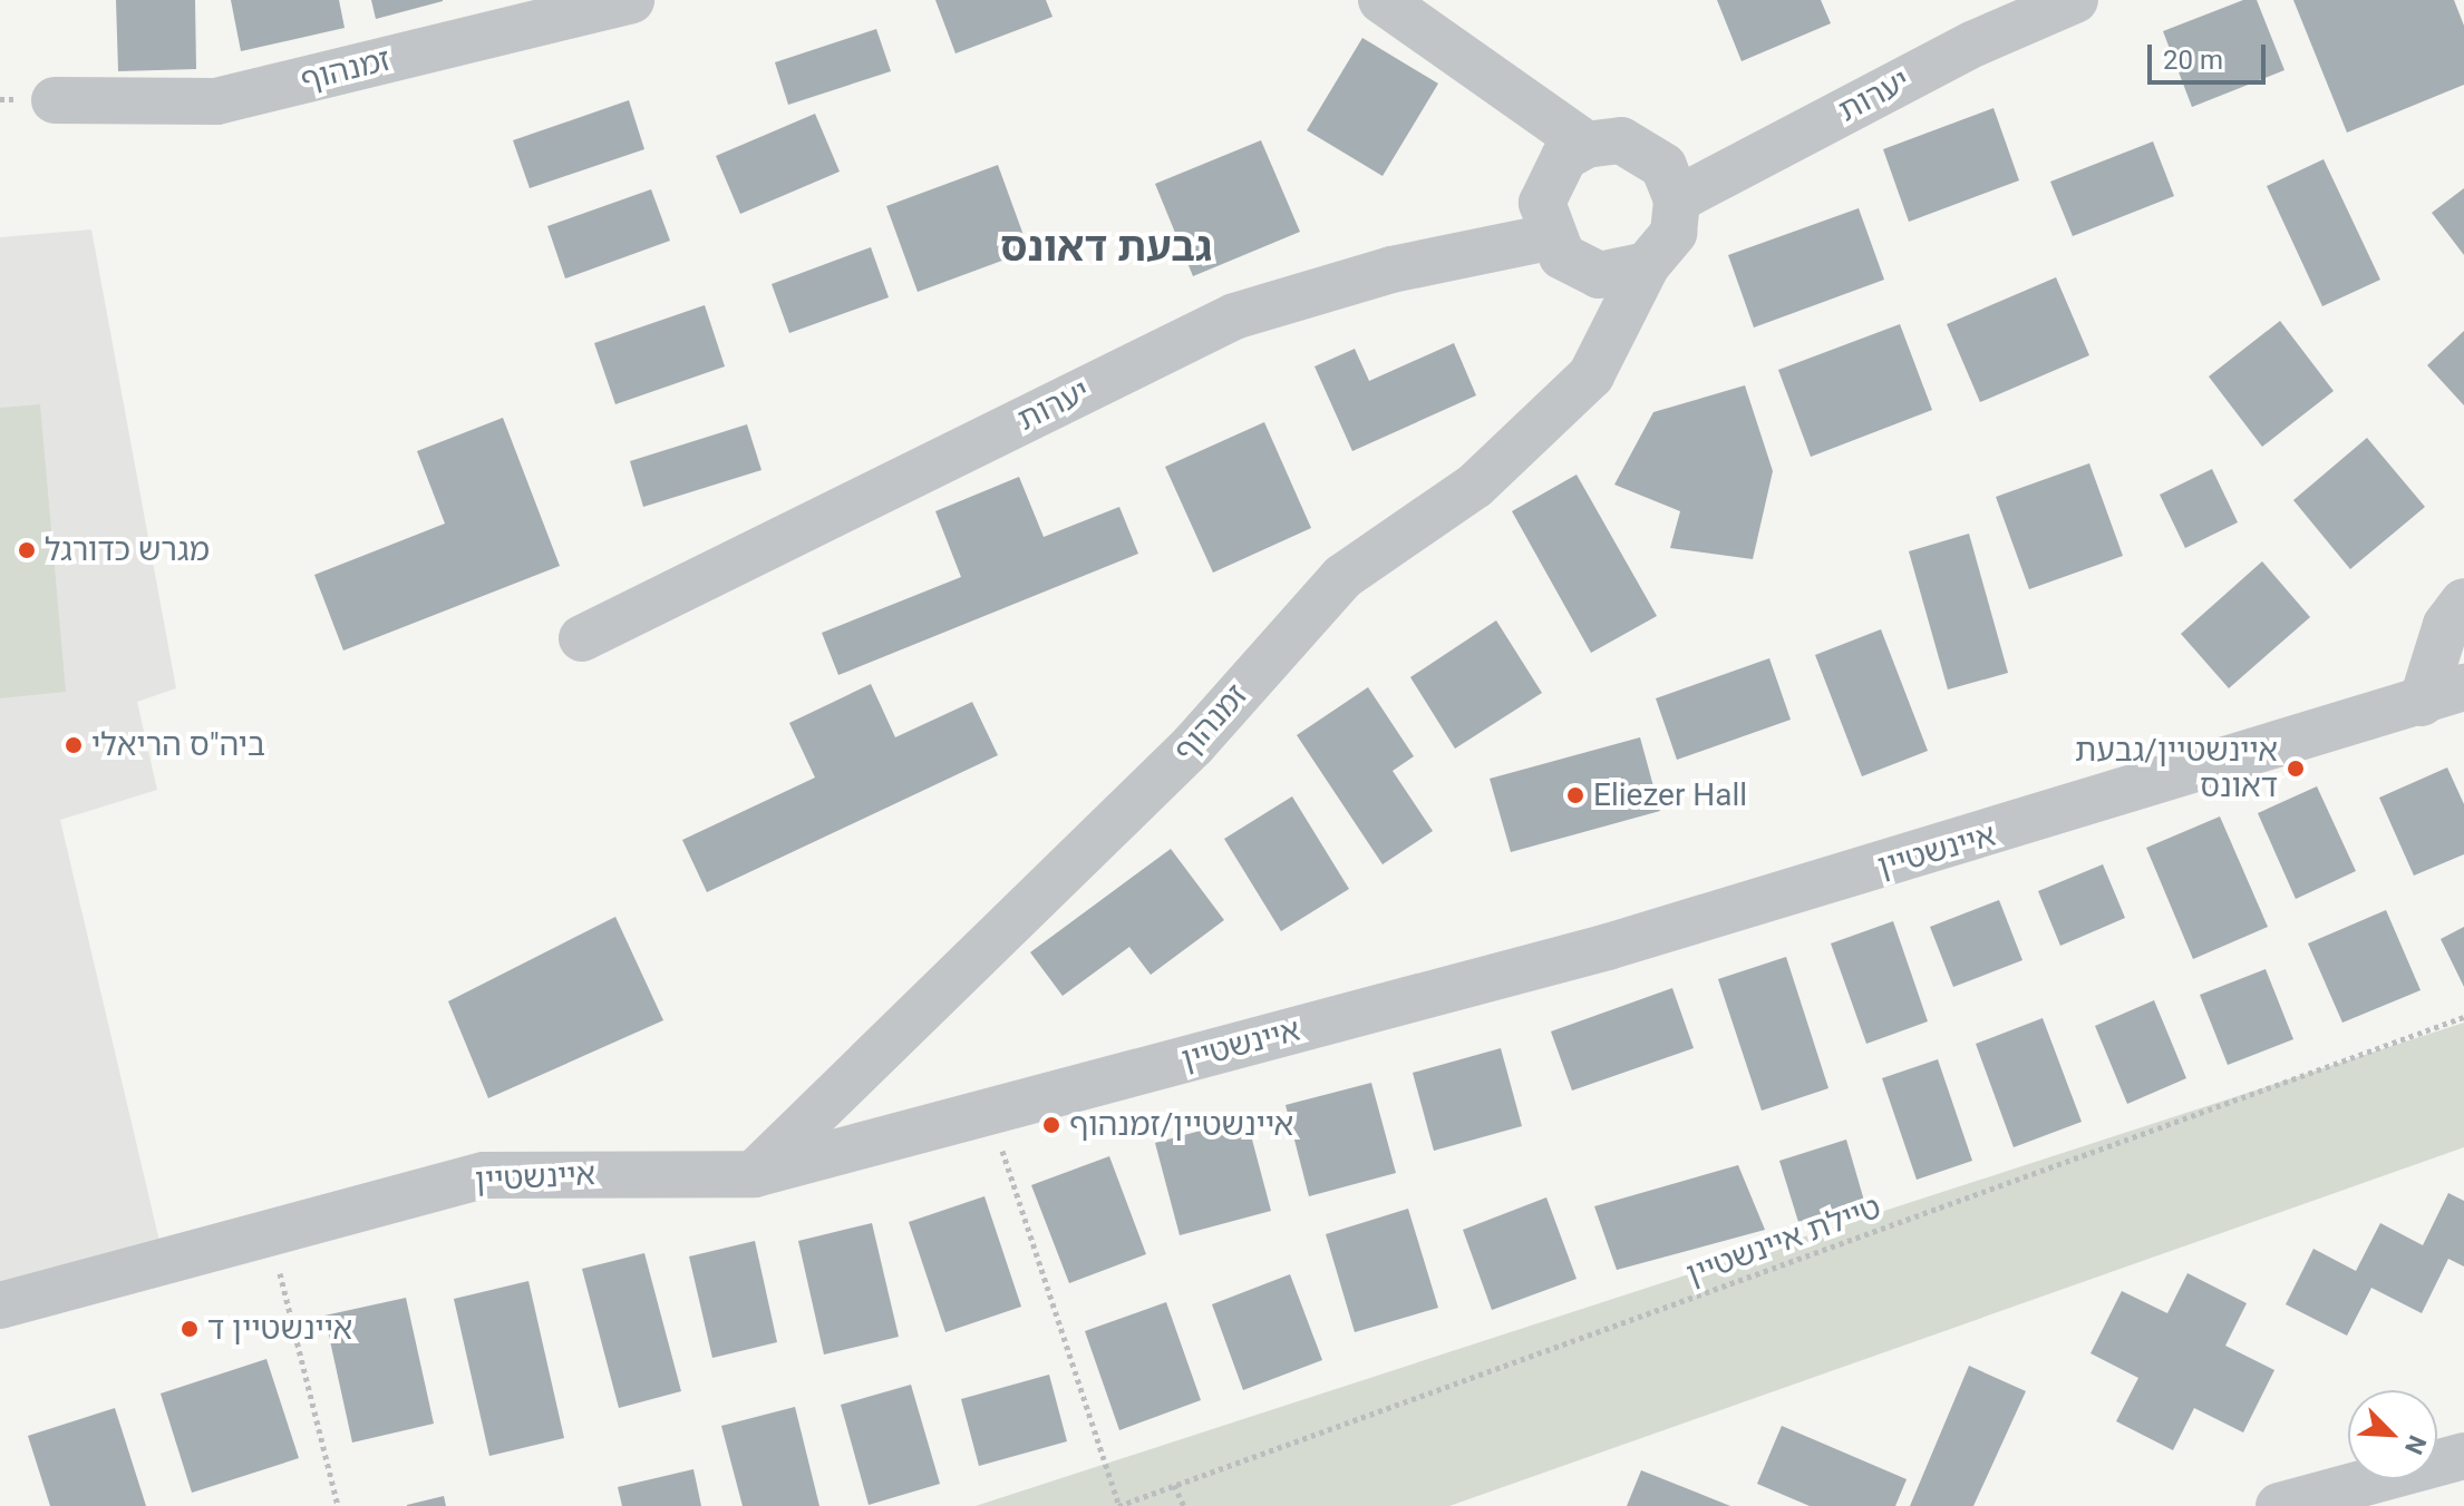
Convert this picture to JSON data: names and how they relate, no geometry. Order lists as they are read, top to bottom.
{
  "streets": {
    "street": ["זמנהוף", "יערות", "איינשטיין"],
    "path": ["טיילת איינשטיין"]
  },
  "crossings": [
    ["זמנהוף", "יערות"],
    ["זמנהוף", "איינשטיין"]
  ],
  "districts": ["גבעת דאונס"],
  "places": [
    "מגרש כדורגל",
    "ביה\"ס הריאלי",
    "איינשטיין/גבעת דאונס",
    "Eliezer Hall",
    "איינשטיין/זמנהוף",
    "איינשטיין ד"
  ],
  "scale_bar": "20 m",
  "north": "bottom right"
}
